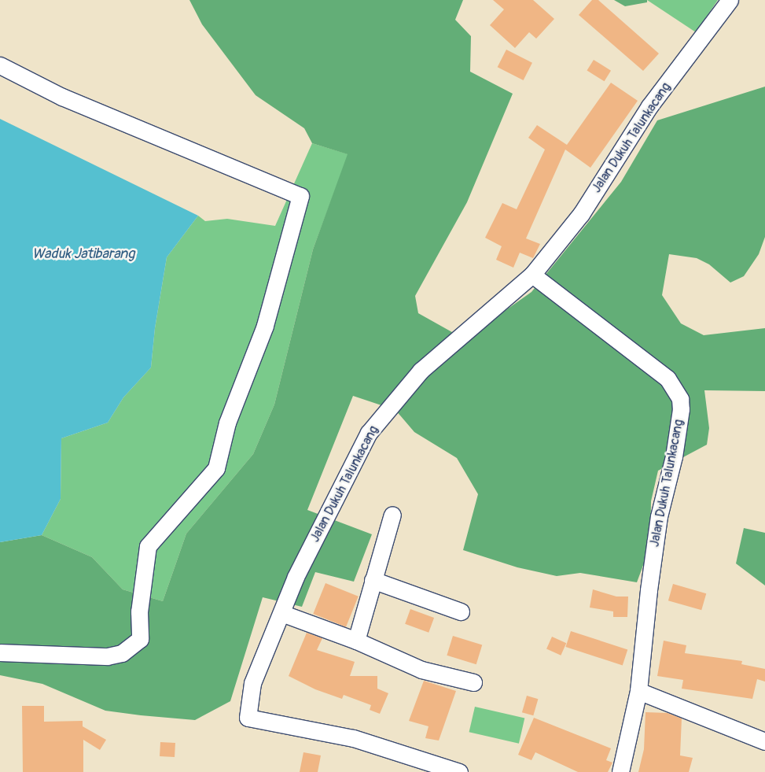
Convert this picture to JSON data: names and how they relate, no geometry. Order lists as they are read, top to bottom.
{
  "streets": {
    "street": ["Jalan Dukuh Talunkacang"]
  },
  "water": ["Waduk Jatibarang"]
}
